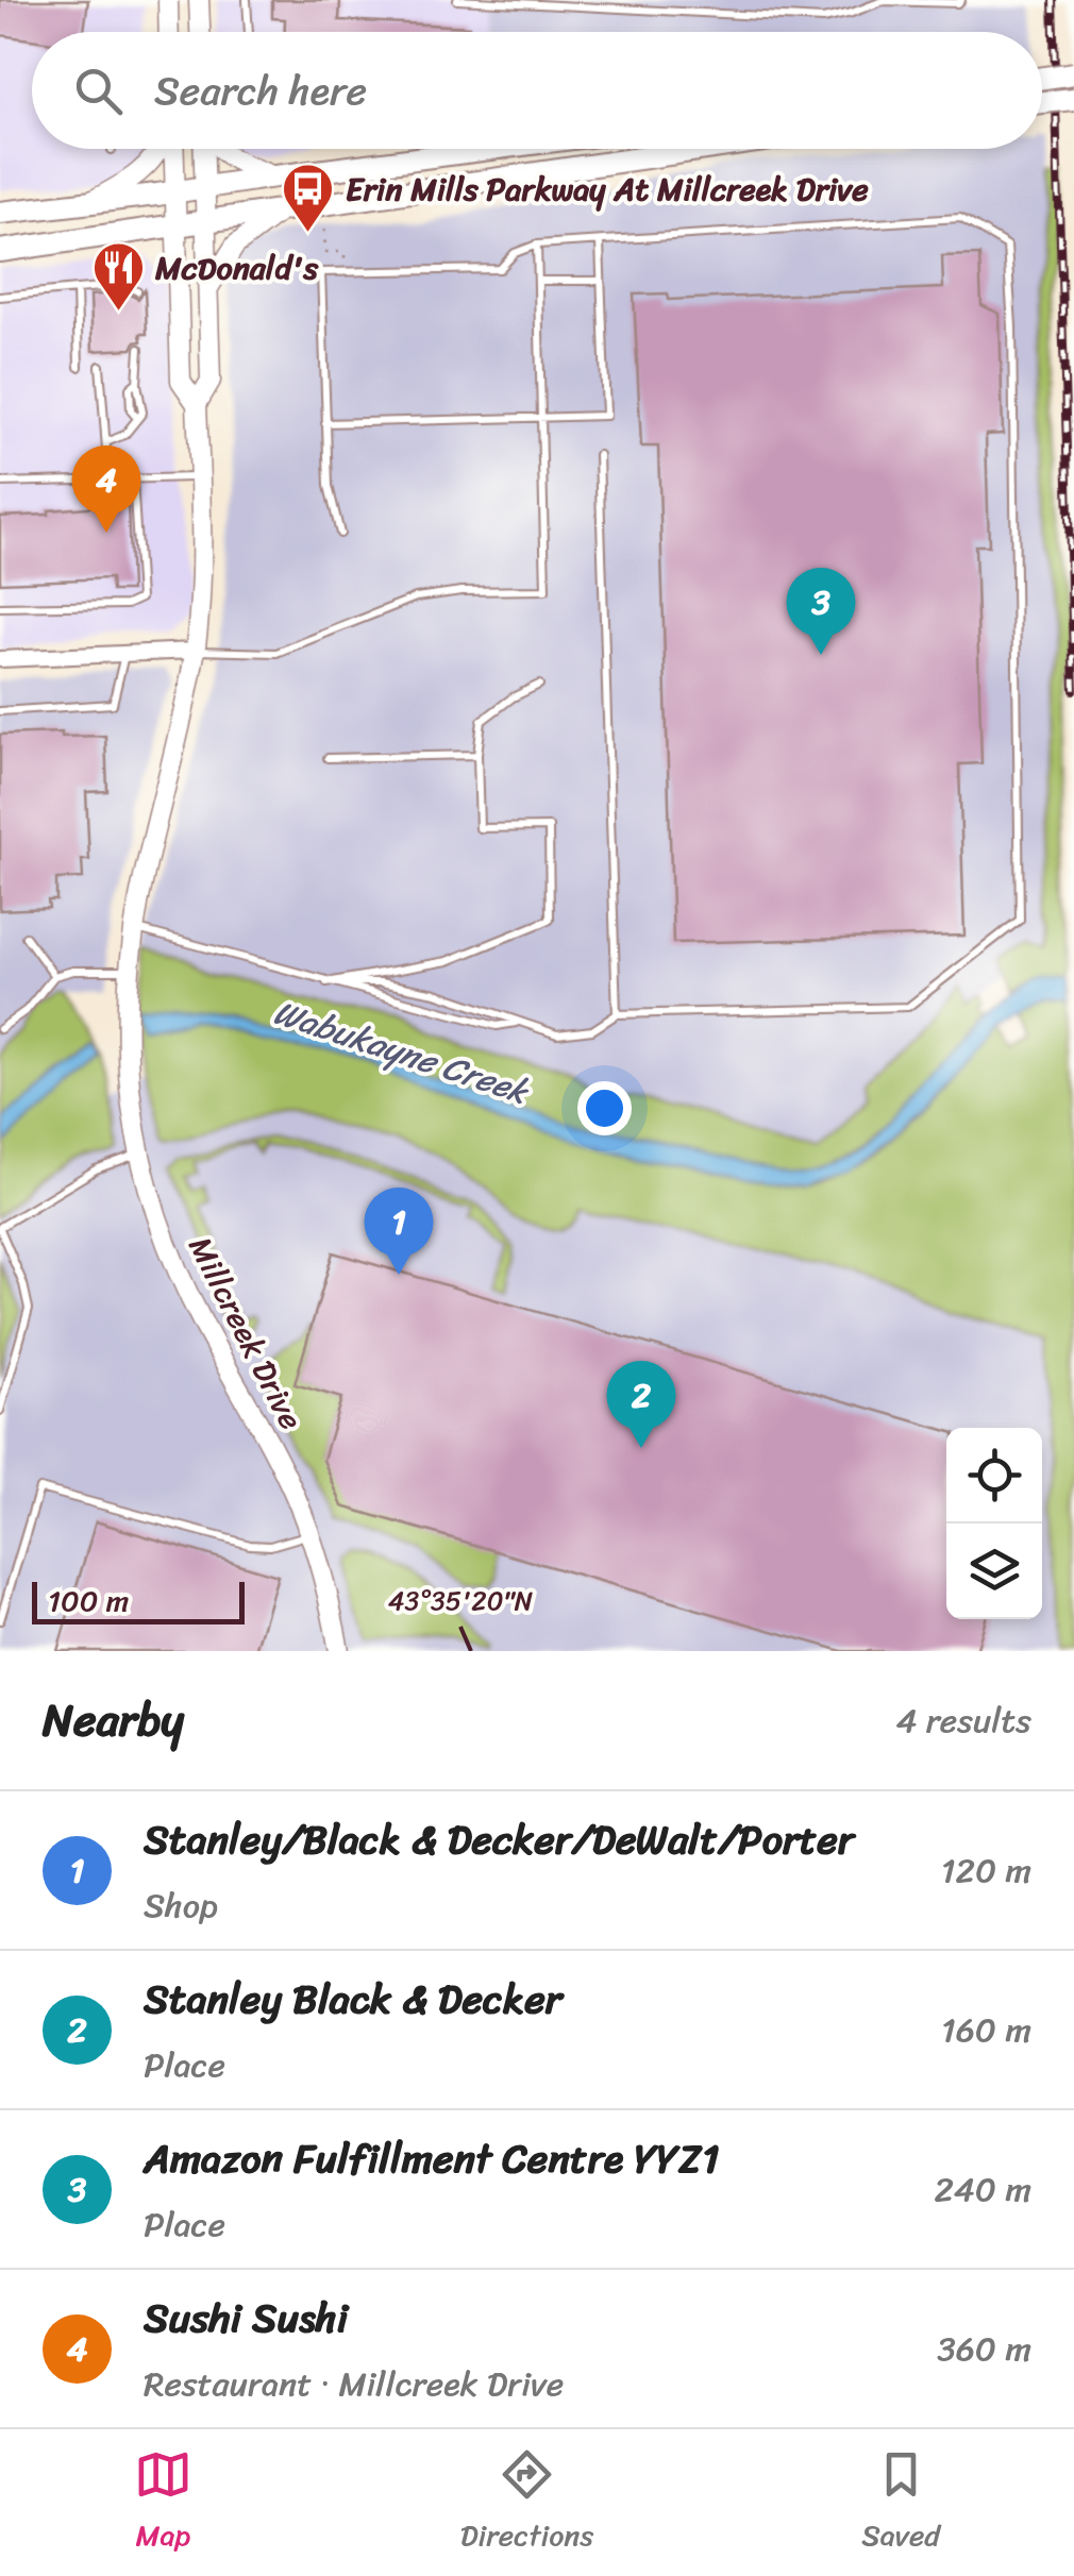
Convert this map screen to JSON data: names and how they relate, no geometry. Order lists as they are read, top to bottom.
{
  "streets": {
    "street": ["Millcreek Drive"]
  },
  "water": ["Wabukayne Creek"],
  "places": {
    "bus stop": ["Erin Mills Parkway At Millcreek Drive"],
    "restaurant": ["McDonald's"]
  },
  "scale_bar": "100 m",
  "page": {
    "search": "Search here",
    "pins": [
      "4",
      "3",
      "1",
      "2"
    ],
    "scale": "100 m",
    "heading": ["Nearby", "4 results"],
    "list": [
      {
        "mark": "1",
        "name": "Stanley/Black & Decker/DeWalt/Porter",
        "note": "Shop",
        "value": "120 m"
      },
      {
        "mark": "2",
        "name": "Stanley Black & Decker",
        "note": "Place",
        "value": "160 m"
      },
      {
        "mark": "3",
        "name": "Amazon Fulfillment Centre YYZ1",
        "note": "Place",
        "value": "240 m"
      },
      {
        "mark": "4",
        "name": "Sushi Sushi",
        "note": "Restaurant · Millcreek Drive",
        "value": "360 m"
      }
    ],
    "nav": ["Map", "Directions", "Saved"]
  },
  "coordinates": ["43°35'20\"N"]
}
